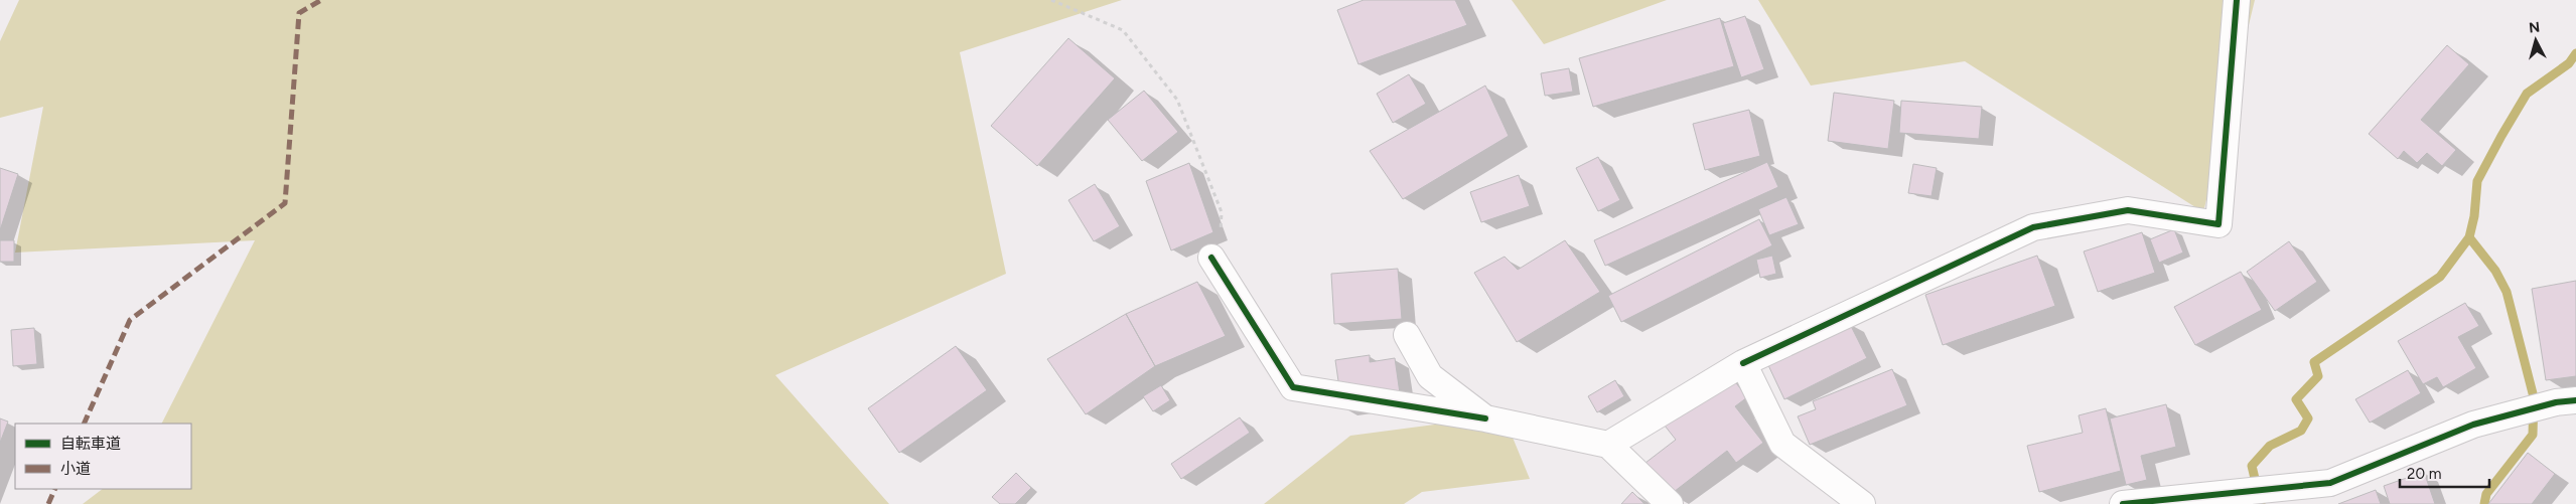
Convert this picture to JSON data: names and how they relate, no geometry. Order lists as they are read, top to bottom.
{
  "legend": ["自転車道", "小道"],
  "scale_bar": "20 m",
  "north": "top"
}
